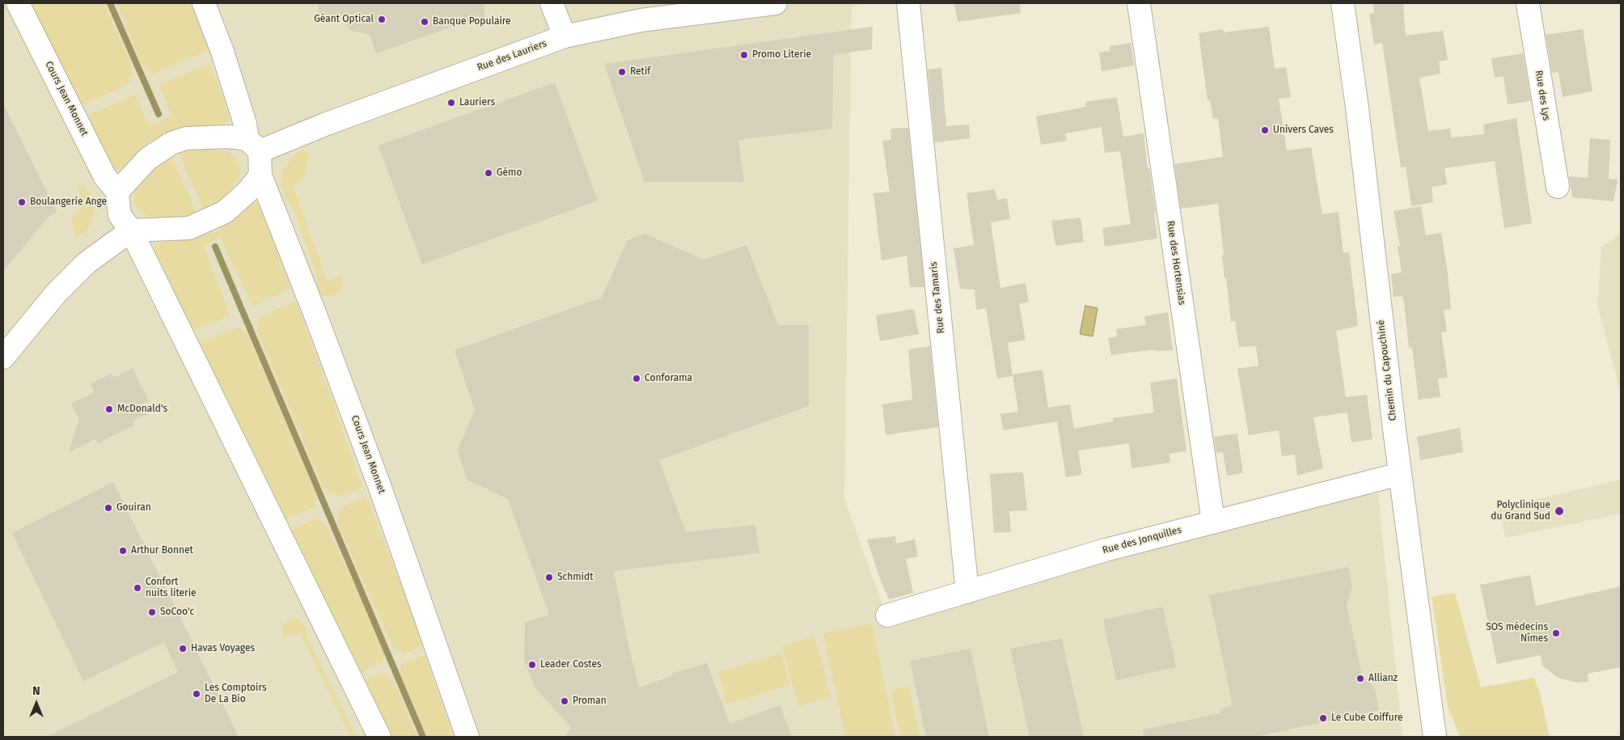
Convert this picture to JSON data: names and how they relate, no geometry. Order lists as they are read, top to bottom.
{
  "streets": {
    "street": [
      "Rue des Lauriers",
      "Rue des Lys",
      "Cours Jean Monnet",
      "Rue des Hortensias",
      "Rue des Tamaris",
      "Chemin du Capouchiné",
      "Rue des Jonquilles"
    ]
  },
  "crossings": [
    ["Rue des Lauriers", "Cours Jean Monnet"],
    ["Rue des Hortensias", "Rue des Jonquilles"],
    ["Rue des Tamaris", "Rue des Jonquilles"],
    ["Chemin du Capouchiné", "Rue des Jonquilles"]
  ],
  "places": [
    "Géant Optical",
    "Banque Populaire",
    "Promo Literie",
    "Retif",
    "Lauriers",
    "Univers Caves",
    "Gémo",
    "Boulangerie Ange",
    "Conforama",
    "McDonald's",
    "Gouiran",
    "Polyclinique du Grand Sud",
    "Arthur Bonnet",
    "Schmidt",
    "Confort nuits literie",
    "SoCoo'c",
    "SOS médecins Nîmes",
    "Havas Voyages",
    "Leader Costes",
    "Allianz",
    "Les Comptoirs De La Bio",
    "Proman",
    "Le Cube Coiffure"
  ],
  "north": "top"
}
